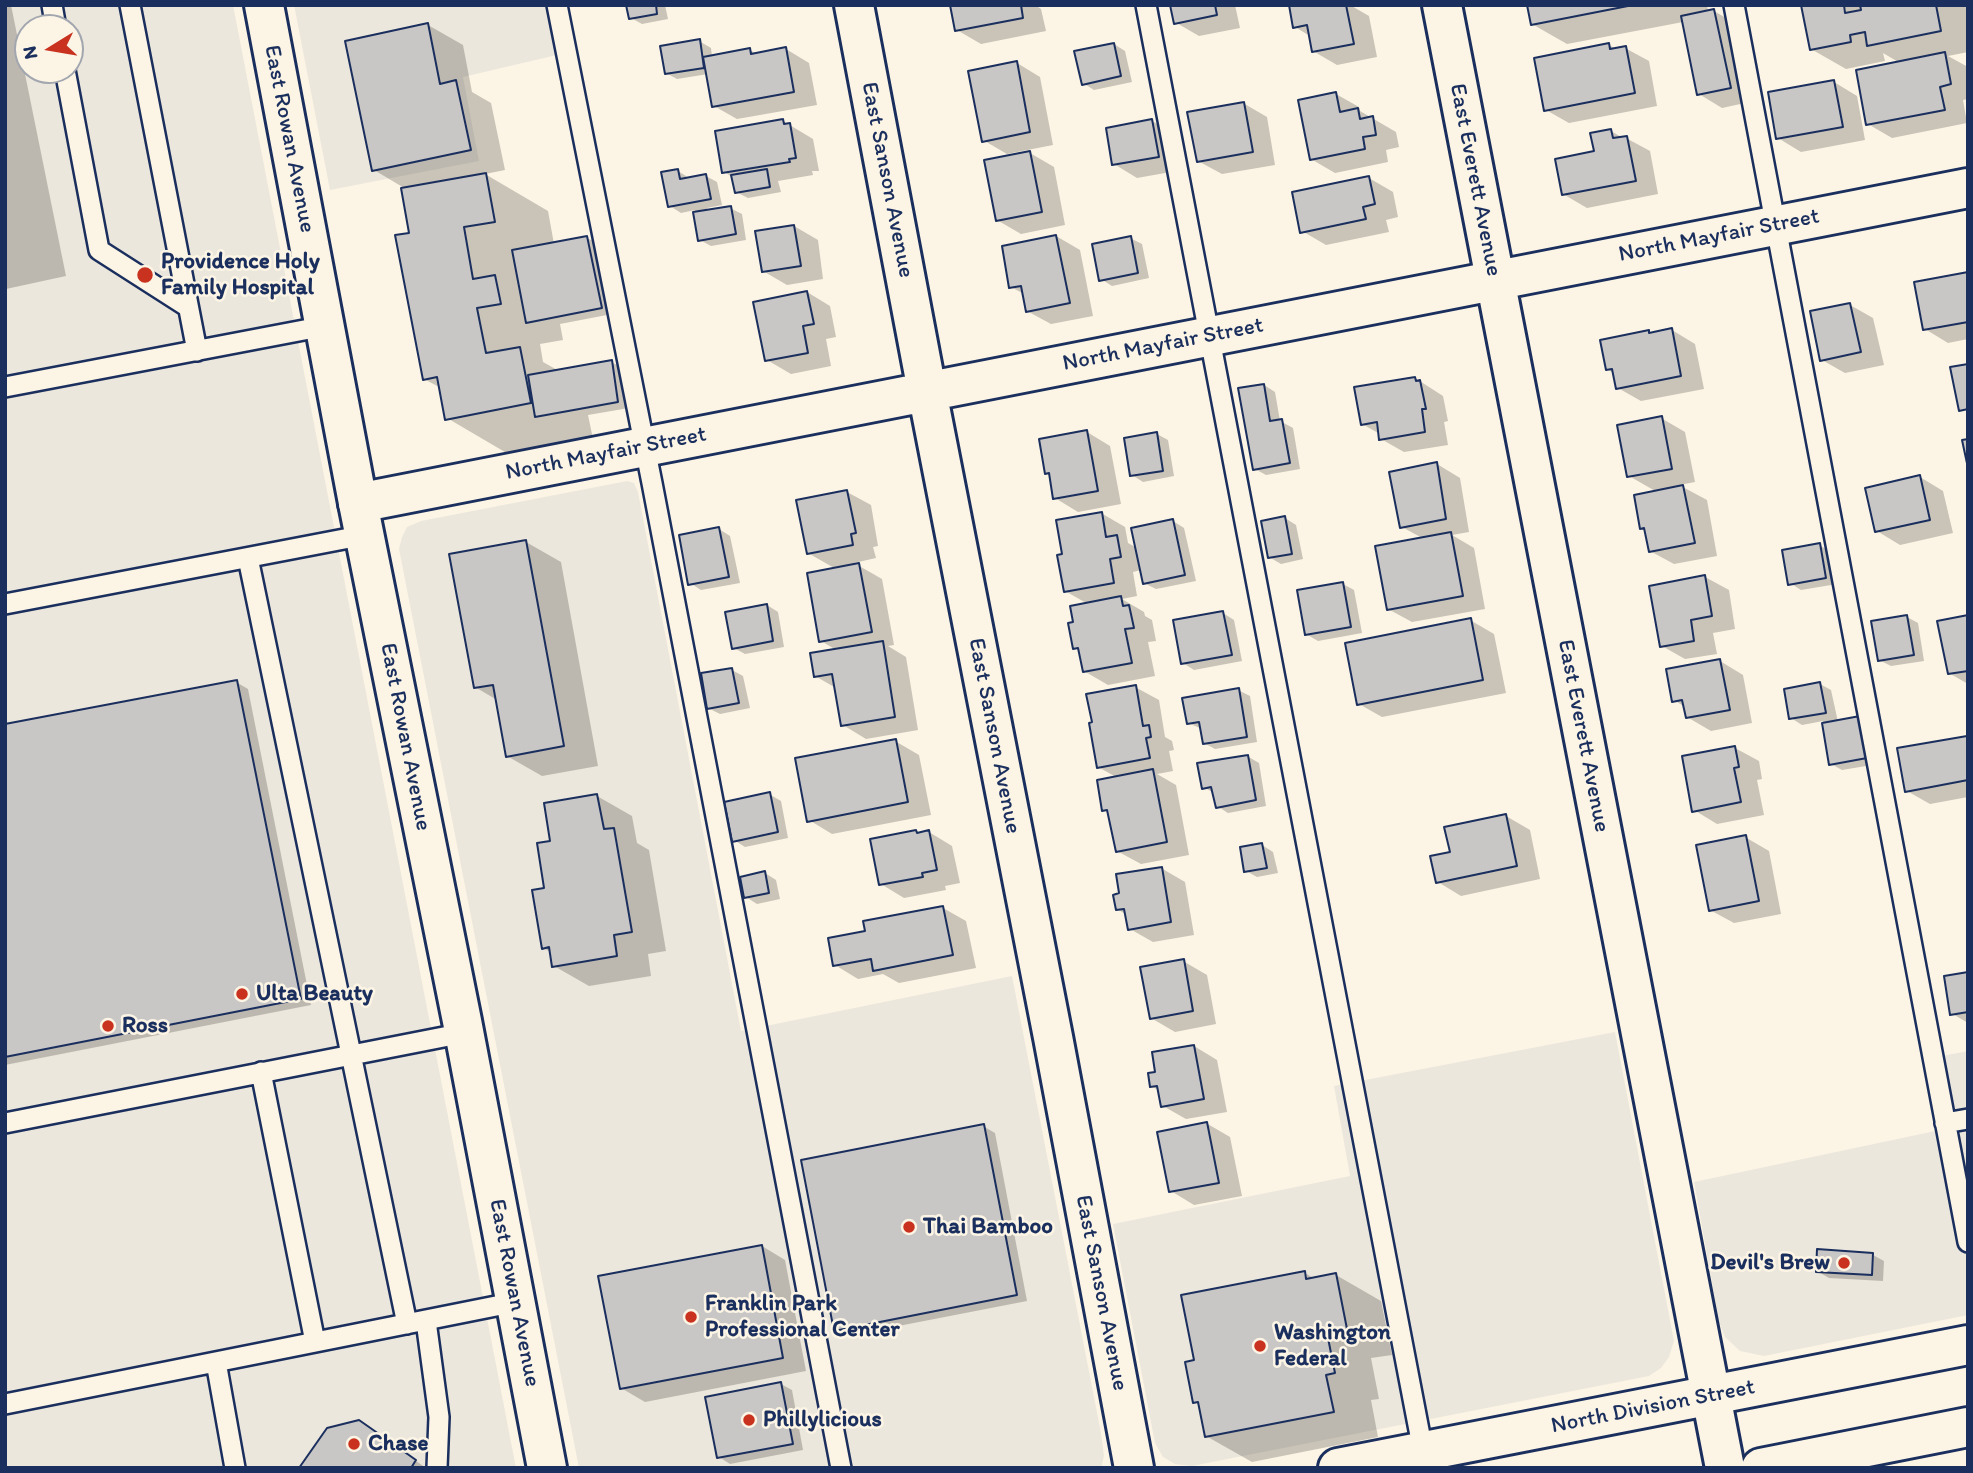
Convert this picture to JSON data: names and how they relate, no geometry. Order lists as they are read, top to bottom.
{
  "streets": {
    "street": [
      "East Rowan Avenue",
      "East Sanson Avenue",
      "East Everett Avenue",
      "North Mayfair Street",
      "North Division Street"
    ]
  },
  "crossings": [
    ["East Rowan Avenue", "North Mayfair Street"],
    ["East Sanson Avenue", "North Mayfair Street"],
    ["East Everett Avenue", "North Mayfair Street"],
    ["East Everett Avenue", "North Division Street"]
  ],
  "places": [
    "Providence Holy Family Hospital",
    "Ulta Beauty",
    "Ross",
    "Thai Bamboo",
    "Devil's Brew",
    "Franklin Park Professional Center",
    "Washington Federal",
    "Phillylicious",
    "Chase"
  ],
  "north": "left"
}
